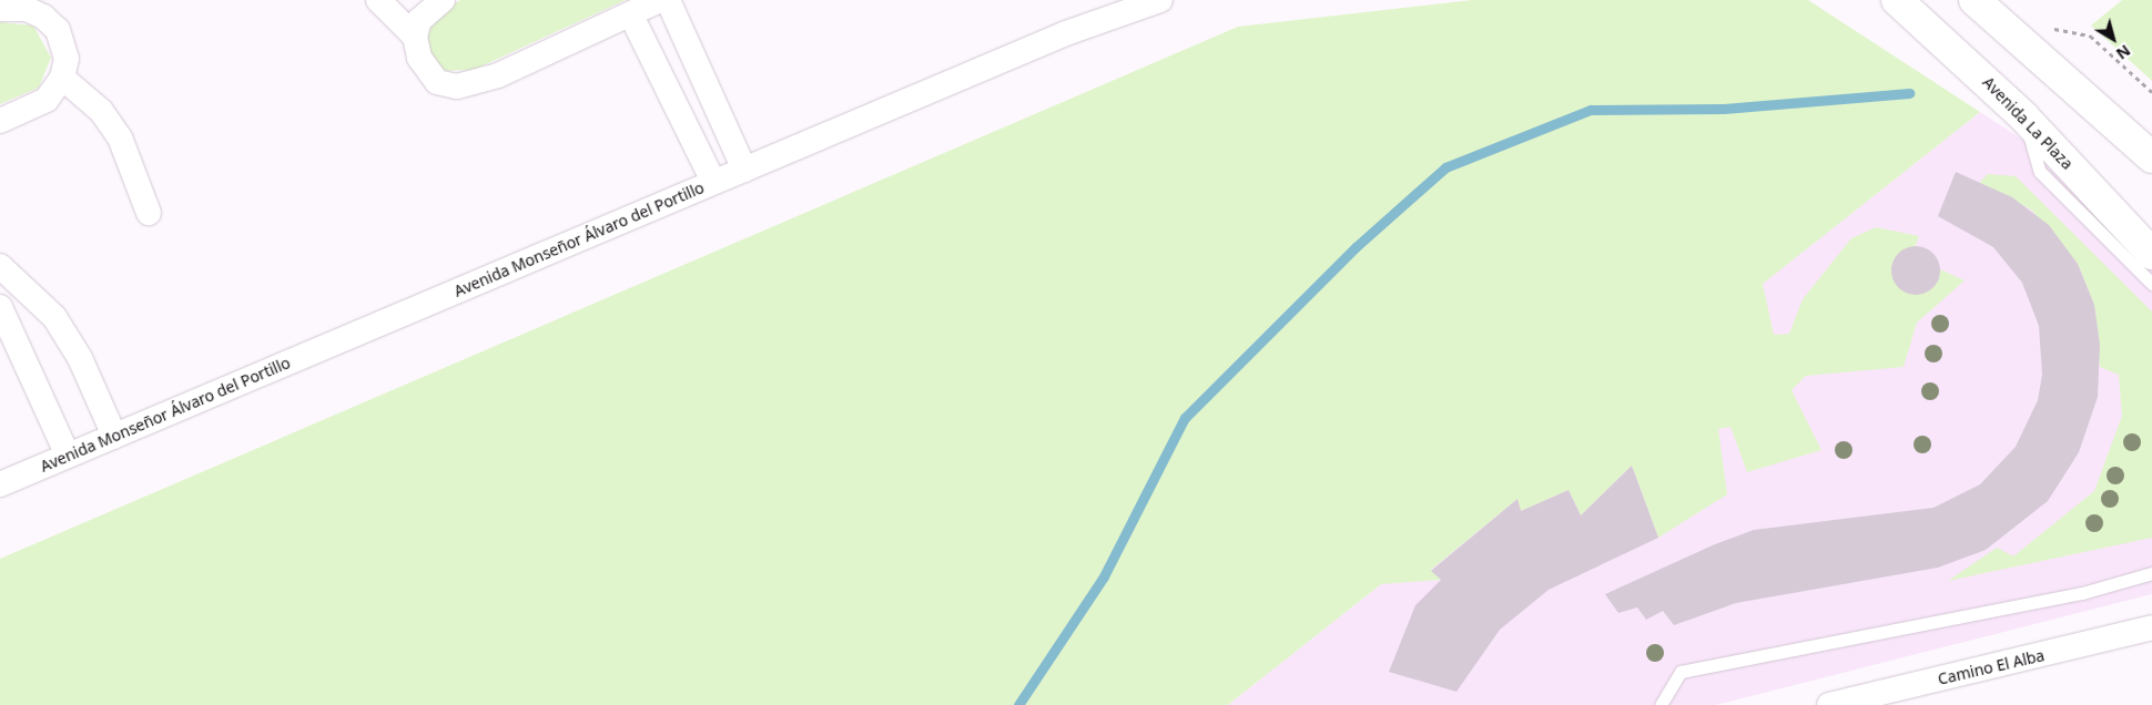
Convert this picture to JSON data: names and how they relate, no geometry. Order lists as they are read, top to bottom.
{
  "streets": {
    "main road": ["Avenida La Plaza"],
    "street": ["Avenida Monseñor Álvaro del Portillo", "Camino El Alba"]
  },
  "north": "bottom right"
}
